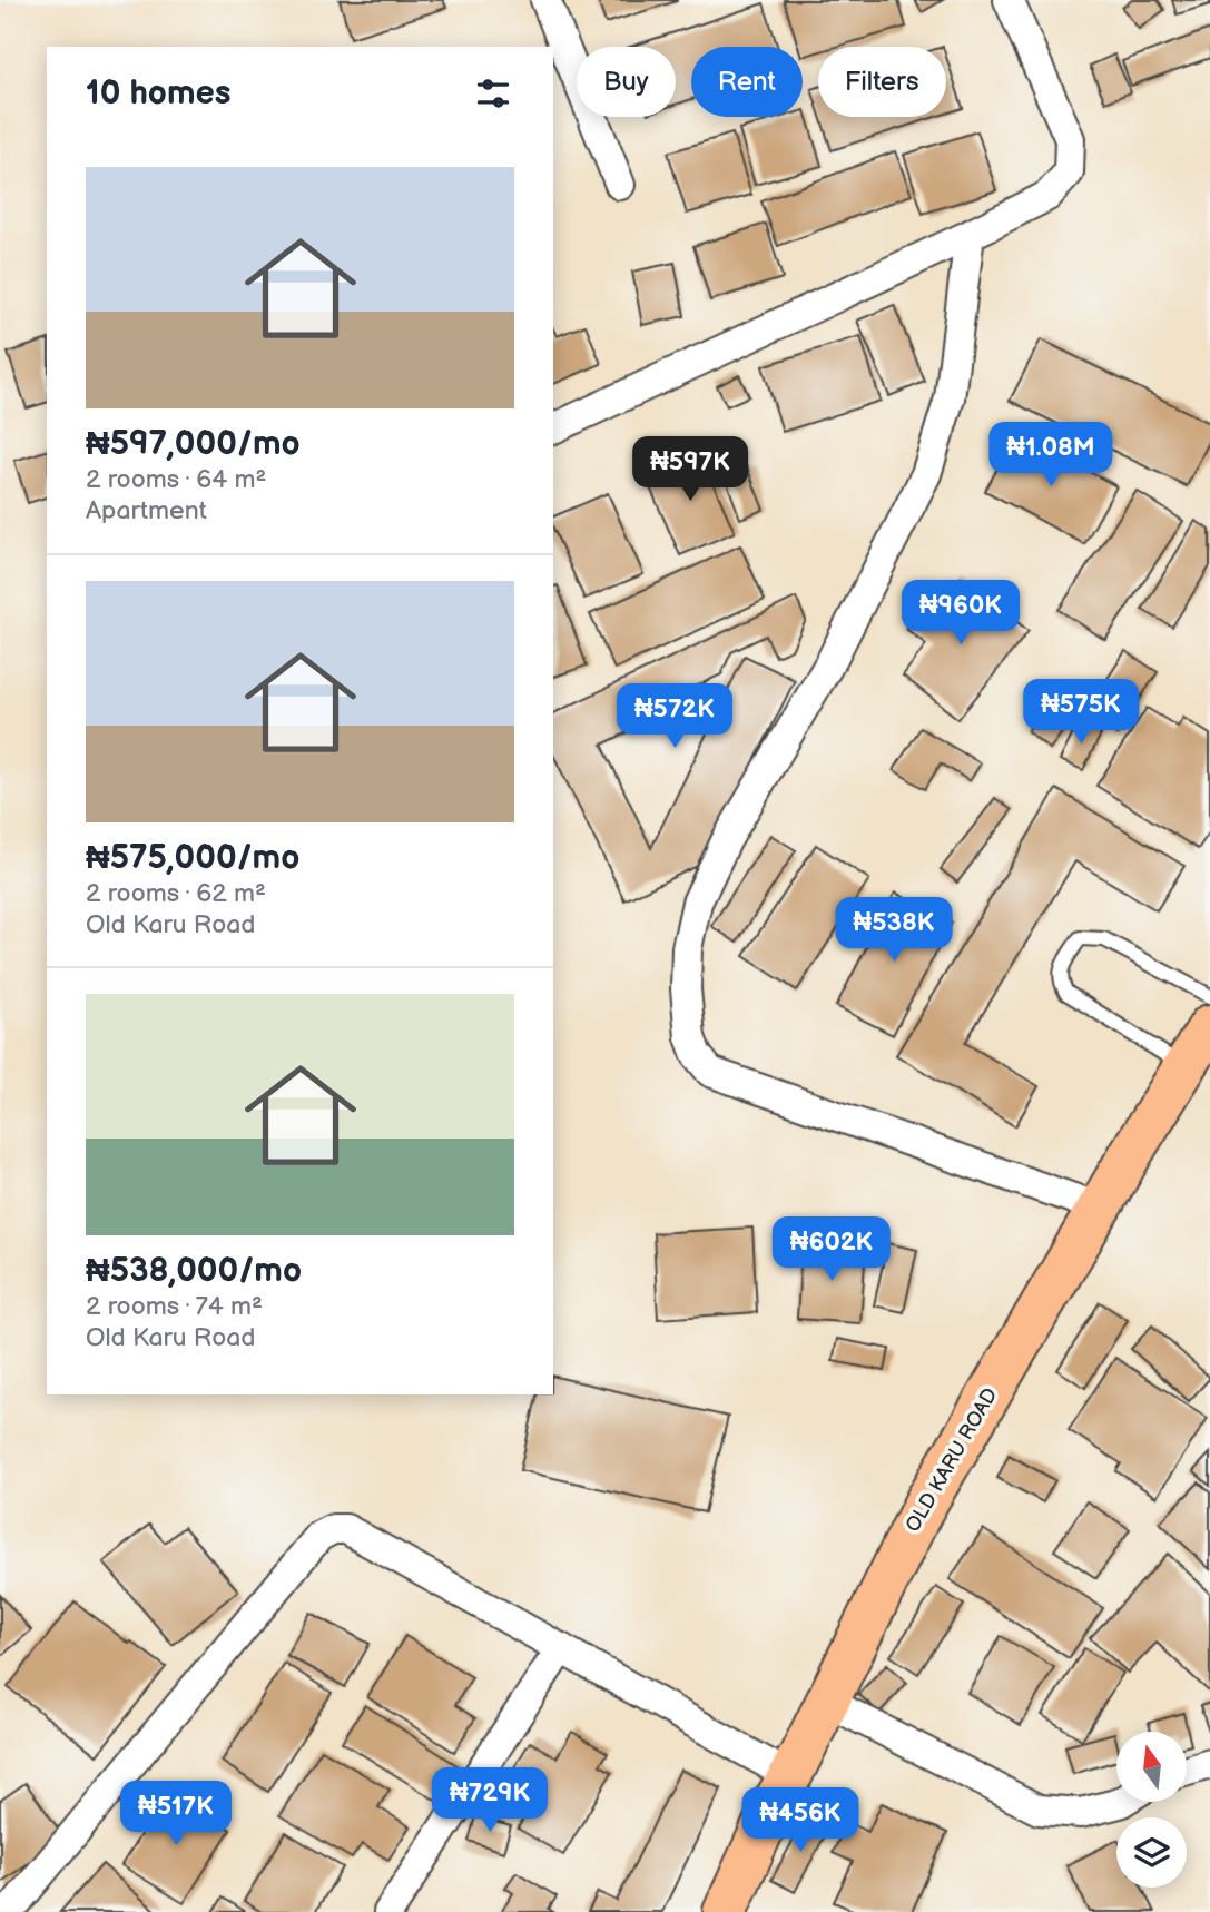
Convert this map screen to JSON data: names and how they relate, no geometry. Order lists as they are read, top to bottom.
{
  "streets": {
    "main road": ["OLD KARU ROAD"]
  },
  "north": "top",
  "page": {
    "chip": ["Buy", "Rent", "Filters"],
    "heading": "10 homes",
    "list": [
      {
        "name": "₦597,000/mo",
        "note": "2 rooms · 64 m² · Apartment"
      },
      {
        "name": "₦575,000/mo",
        "note": "2 rooms · 62 m² · Old Karu Road"
      },
      {
        "name": "₦538,000/mo",
        "note": "2 rooms · 74 m² · Old Karu Road"
      }
    ],
    "price": [
      "₦1.08M",
      "₦597K",
      "₦960K",
      "₦575K",
      "₦572K",
      "₦538K",
      "₦602K",
      "₦729K",
      "₦517K",
      "₦456K"
    ]
  }
}
